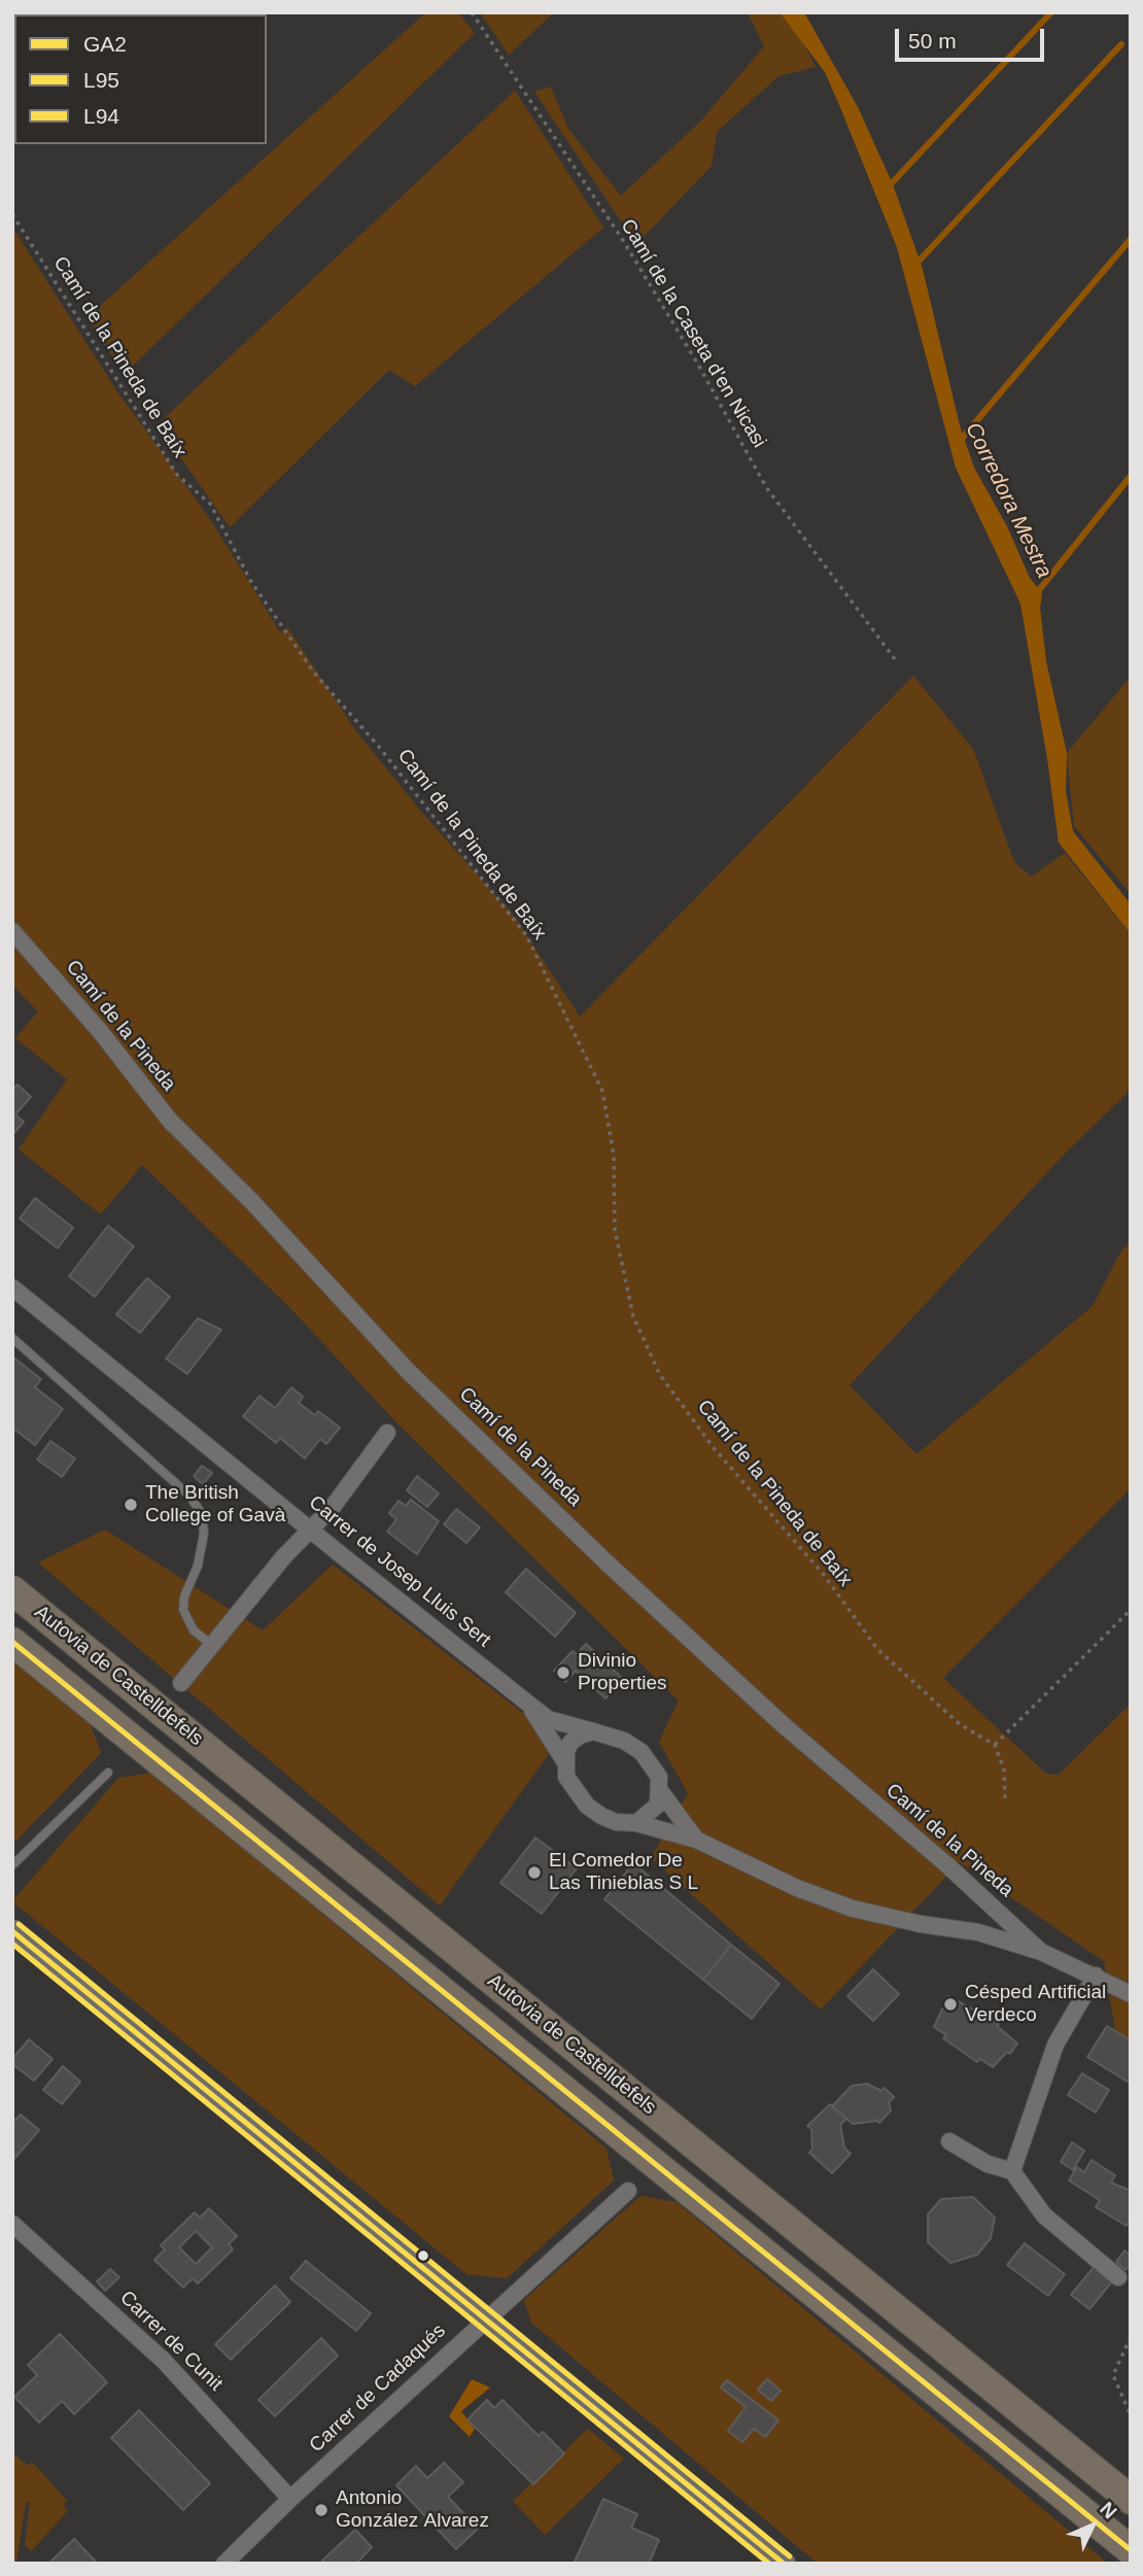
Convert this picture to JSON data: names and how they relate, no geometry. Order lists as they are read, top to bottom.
{
  "streets": {
    "highway": ["Autovia de Castelldefels"],
    "street": [
      "Camí de la Pineda",
      "Carrer de Josep Lluis Sert",
      "Carrer de Cunit",
      "Carrer de Cadaqués"
    ],
    "path": ["Camí de la Caseta d'en Nicasi", "Camí de la Pineda de Baíx"]
  },
  "crossings": [
    ["Camí de la Pineda", "Carrer de Josep Lluis Sert"],
    ["Carrer de Cunit", "Carrer de Cadaqués"]
  ],
  "water": ["Corredora Mestra"],
  "places": [
    "The British College of Gavà",
    "Divinio Properties",
    "El Comedor De Las Tinieblas S L",
    "Césped Artificial Verdeco",
    "Antonio González Alvarez"
  ],
  "lines": ["transit line GA2", "transit line L94", "transit line L95"],
  "legend": ["GA2", "L95", "L94"],
  "scale_bar": "50 m",
  "north": "top right"
}
